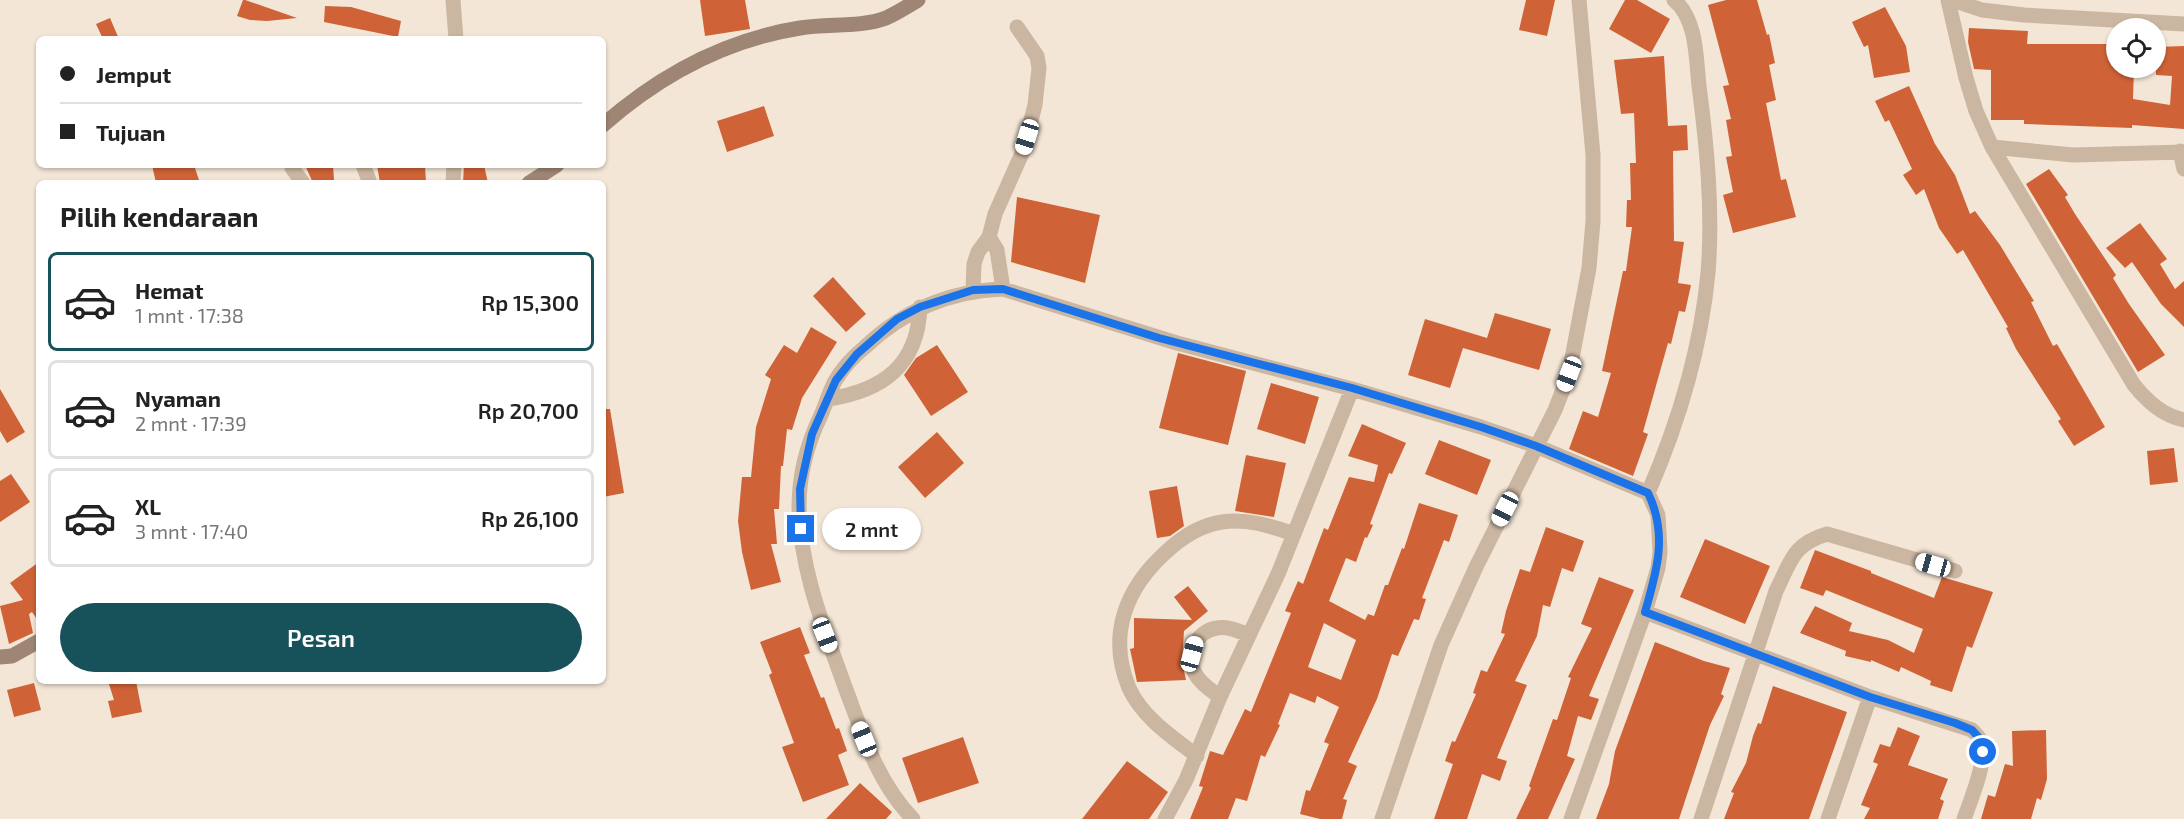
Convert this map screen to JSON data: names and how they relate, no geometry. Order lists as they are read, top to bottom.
{
  "page": {
    "banner": ["Jemput", "Tujuan"],
    "heading": "Pilih kendaraan",
    "list": [
      {
        "name": "Hemat",
        "note": "1 mnt · 17:38",
        "value": "Rp 15,300"
      },
      {
        "name": "Nyaman",
        "note": "2 mnt · 17:39",
        "value": "Rp 20,700"
      },
      {
        "name": "XL",
        "note": "3 mnt · 17:40",
        "value": "Rp 26,100"
      }
    ],
    "bubble": "2 mnt",
    "buttons": "Pesan"
  }
}
